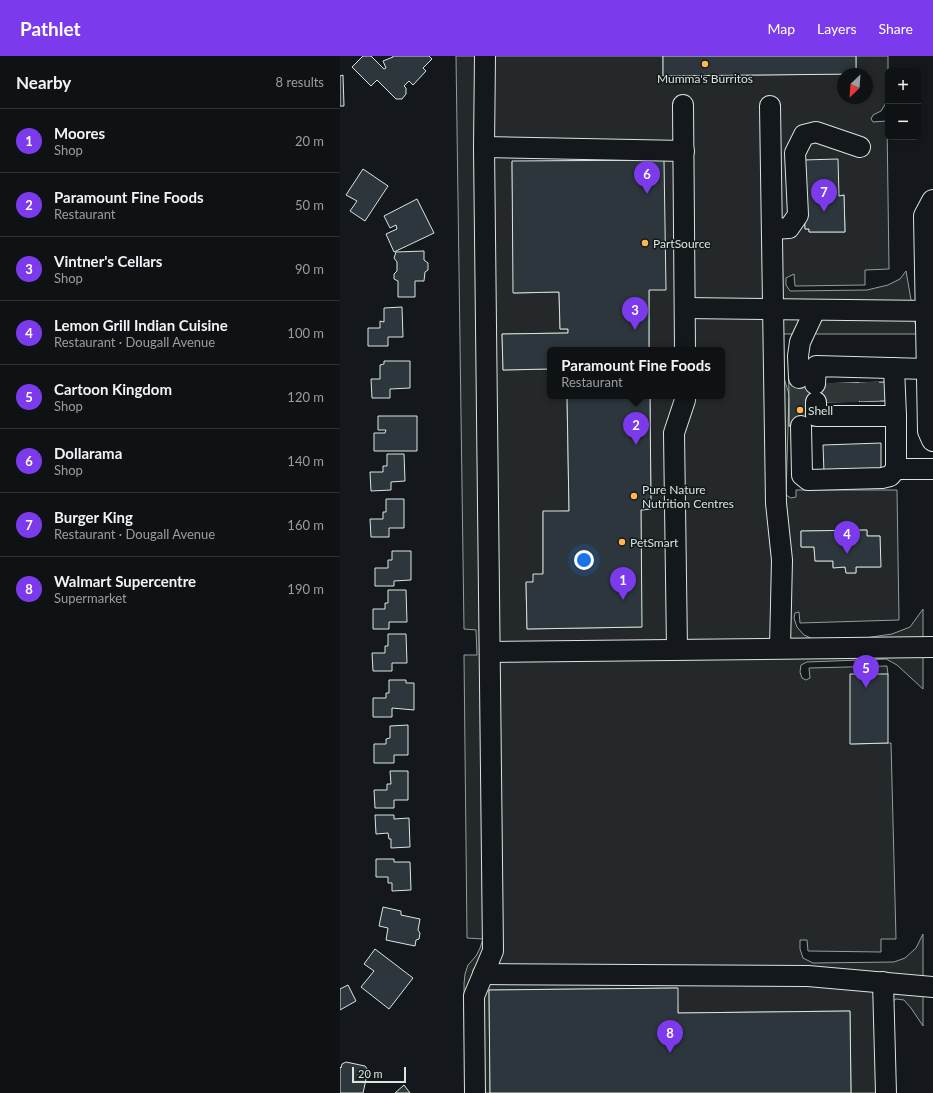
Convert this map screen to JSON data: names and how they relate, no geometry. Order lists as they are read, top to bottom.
{
  "places": [
    "Mumma's Burritos",
    "PartSource",
    "Shell",
    "Pure Nature Nutrition Centres",
    "PetSmart"
  ],
  "scale_bar": "20 m",
  "north": "bottom left",
  "page": {
    "header": "Pathlet",
    "nav": ["Map", "Layers", "Share"],
    "heading": ["Nearby", "8 results"],
    "map_buttons": ["+", "−"],
    "list": [
      {
        "mark": "1",
        "name": "Moores",
        "note": "Shop",
        "value": "20 m"
      },
      {
        "mark": "2",
        "name": "Paramount Fine Foods",
        "note": "Restaurant",
        "value": "50 m"
      },
      {
        "mark": "3",
        "name": "Vintner's Cellars",
        "note": "Shop",
        "value": "90 m"
      },
      {
        "mark": "4",
        "name": "Lemon Grill Indian Cuisine",
        "note": "Restaurant · Dougall Avenue",
        "value": "100 m"
      },
      {
        "mark": "5",
        "name": "Cartoon Kingdom",
        "note": "Shop",
        "value": "120 m"
      },
      {
        "mark": "6",
        "name": "Dollarama",
        "note": "Shop",
        "value": "140 m"
      },
      {
        "mark": "7",
        "name": "Burger King",
        "note": "Restaurant · Dougall Avenue",
        "value": "160 m"
      },
      {
        "mark": "8",
        "name": "Walmart Supercentre",
        "note": "Supermarket",
        "value": "190 m"
      }
    ],
    "pins": [
      "6",
      "7",
      "3",
      "2",
      "4",
      "1",
      "5",
      "8"
    ],
    "popup": ["Paramount Fine Foods", "Restaurant"],
    "scale": "20 m"
  }
}
